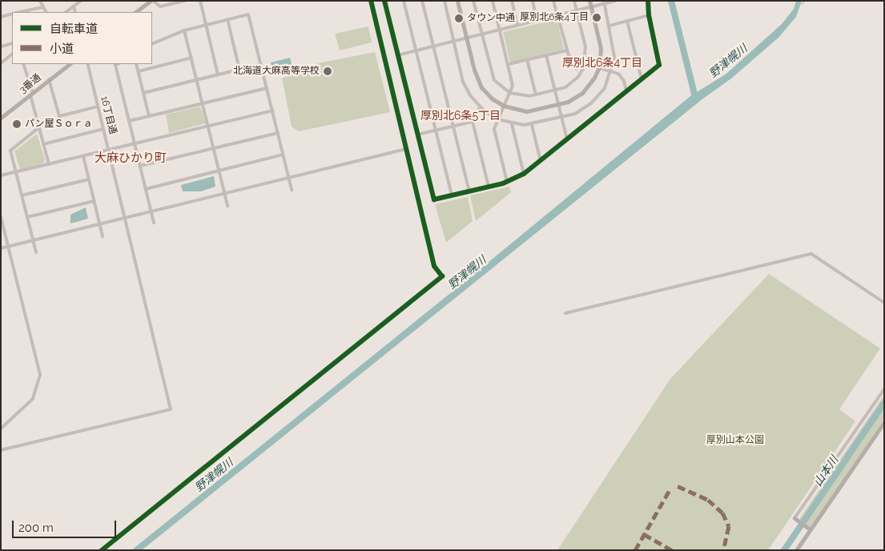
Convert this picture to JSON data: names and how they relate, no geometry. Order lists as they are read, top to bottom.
{
  "streets": {
    "street": ["3番通", "16丁目通"]
  },
  "districts": ["厚別北6条4丁目", "厚別北6条5丁目", "大麻ひかり町"],
  "water": ["野津幌川", "山本川"],
  "parks": ["厚別山本公園"],
  "places": [
    "厚別北6条4丁目",
    "タウン中通",
    "北海道大麻高等学校",
    "パン屋Ｓｏｒａ"
  ],
  "legend": ["自転車道", "小道"],
  "scale_bar": "200 m"
}
